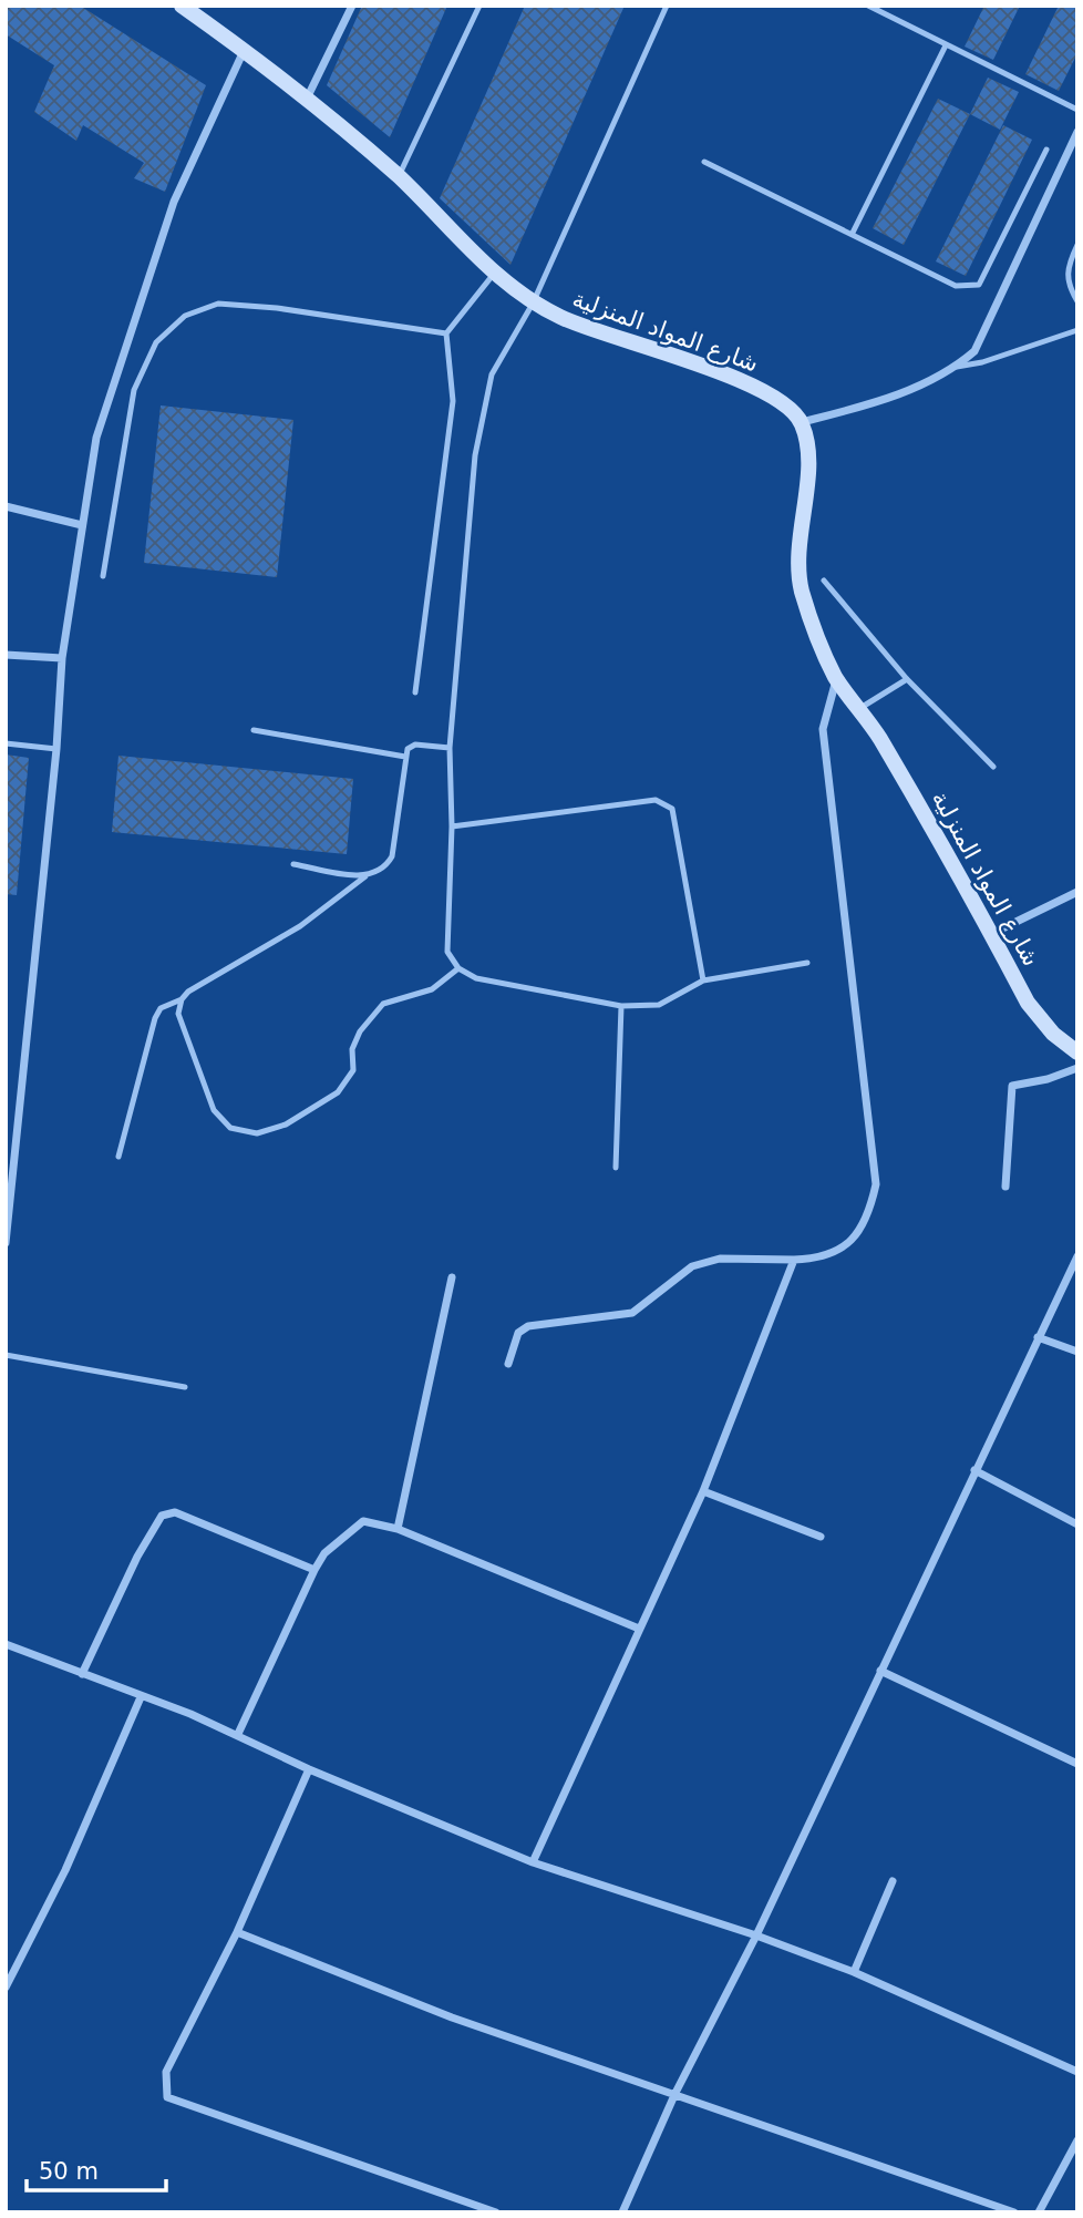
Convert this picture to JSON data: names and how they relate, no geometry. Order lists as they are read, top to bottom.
{
  "streets": {
    "street": ["شارع المواد المنزلية"]
  },
  "scale_bar": "50 m"
}
